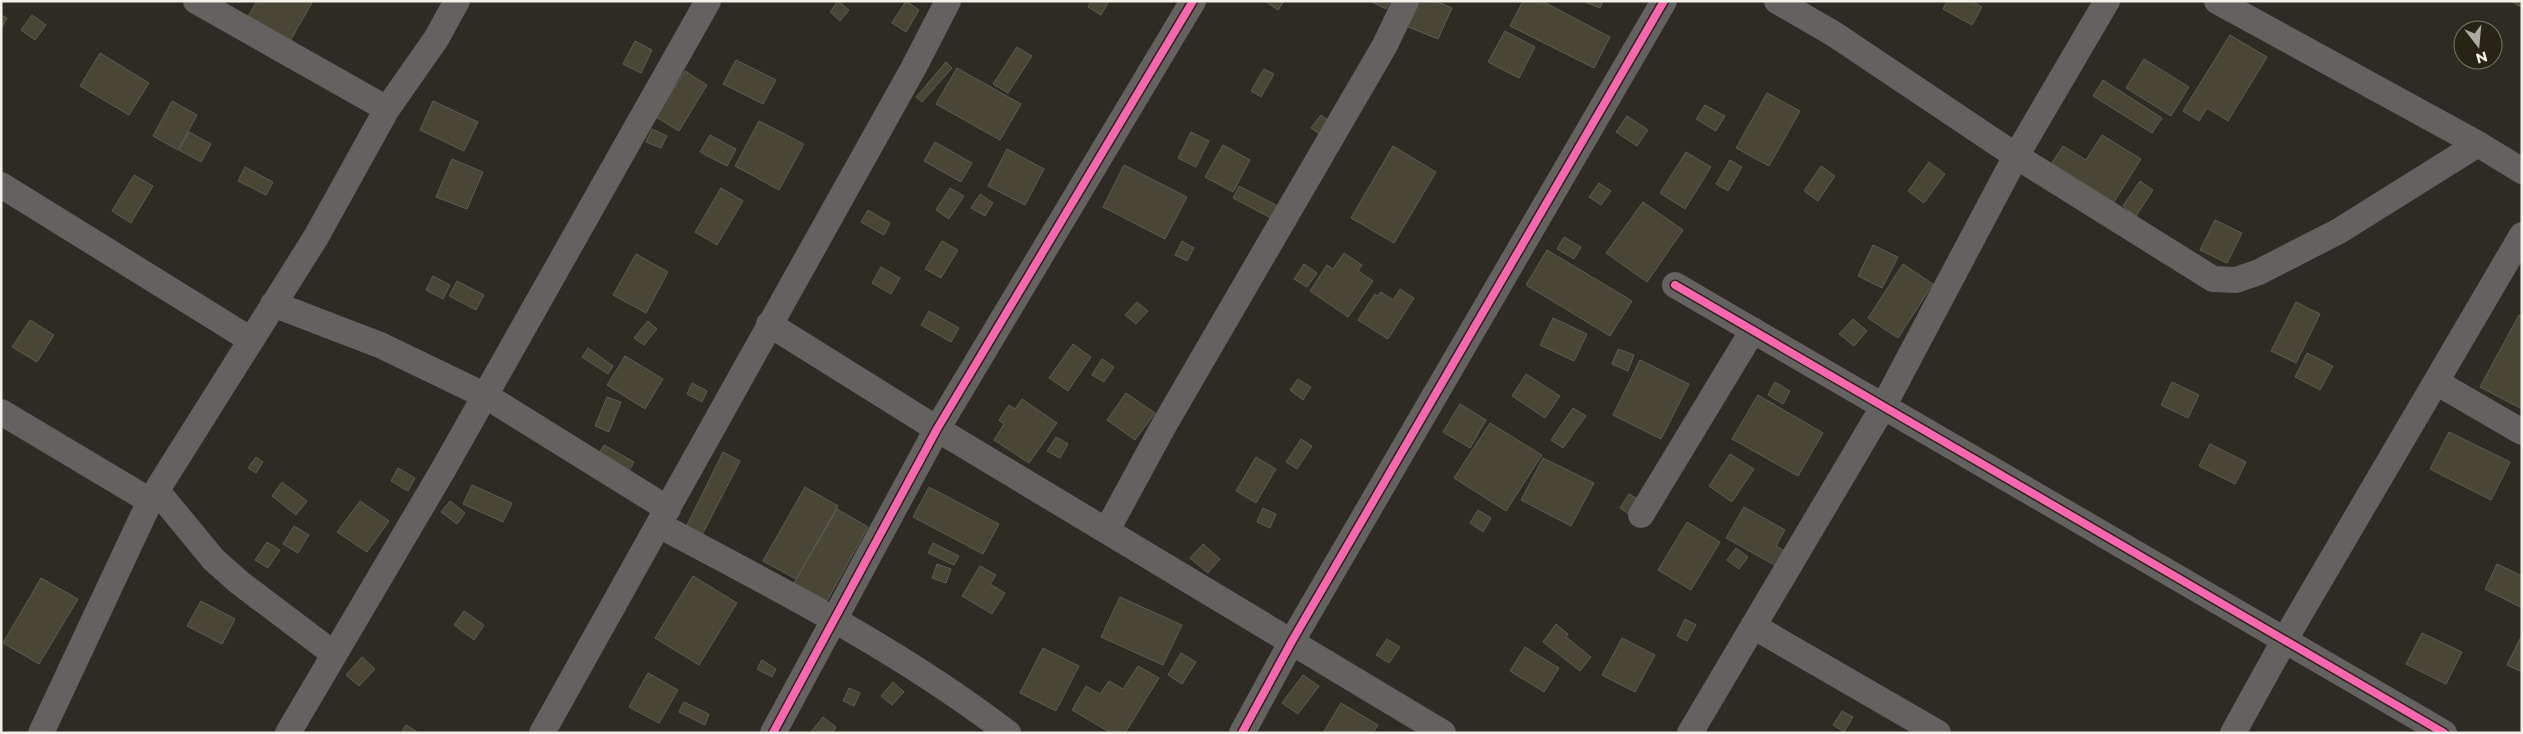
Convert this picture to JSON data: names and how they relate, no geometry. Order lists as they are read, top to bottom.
{
  "north": "bottom"
}
